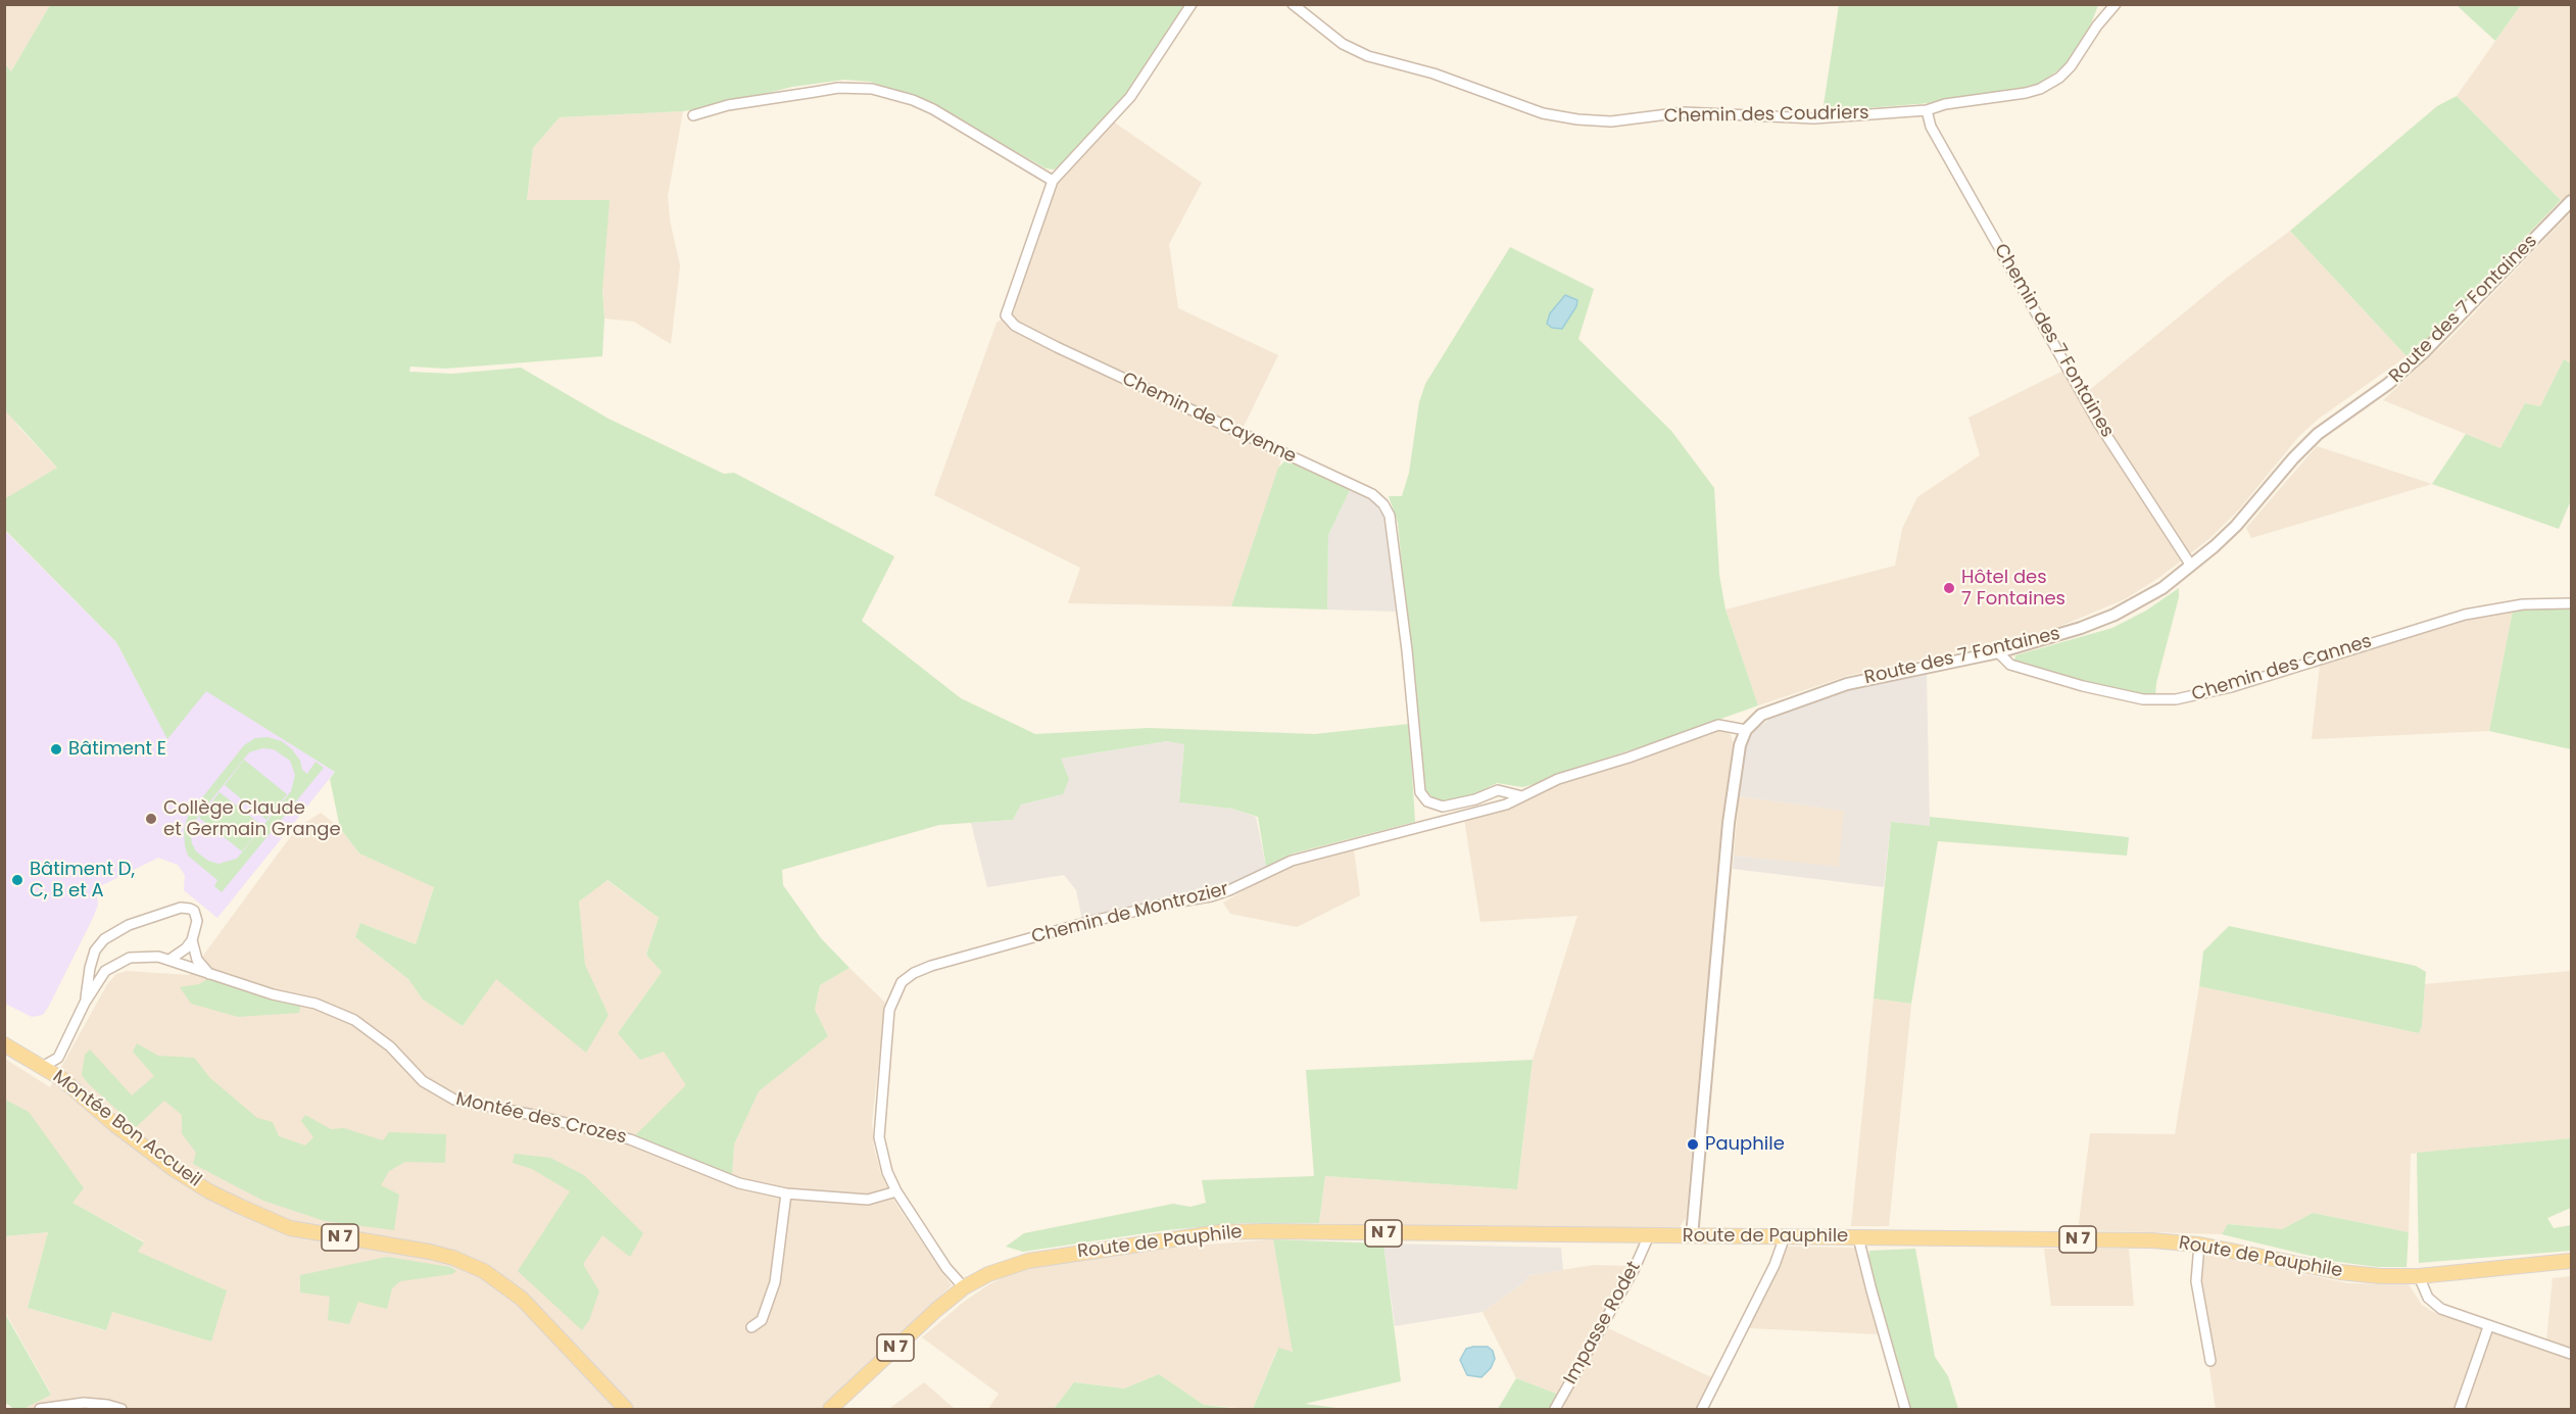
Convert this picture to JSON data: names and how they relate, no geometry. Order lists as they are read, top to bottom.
{
  "streets": {
    "main road": ["Montée Bon Accueil", "N 7", "Route de Pauphile"],
    "street": [
      "Chemin des Coudriers",
      "Route des 7 Fontaines",
      "Chemin des 7 Fontaines",
      "Chemin de Cayenne",
      "Chemin des Cannes",
      "Chemin de Montrozier",
      "Montée des Crozes",
      "Impasse Rodet"
    ]
  },
  "crossings": [
    ["Chemin des Coudriers", "Chemin des 7 Fontaines"],
    ["Route des 7 Fontaines", "Chemin des 7 Fontaines"],
    ["Route des 7 Fontaines", "Chemin des Cannes"],
    ["Route des 7 Fontaines", "Chemin de Montrozier"],
    ["Chemin de Cayenne", "Chemin de Montrozier"],
    ["Chemin de Montrozier", "Montée des Crozes"],
    ["Chemin de Montrozier", "N 7"],
    ["Chemin de Montrozier", "Route de Pauphile"],
    ["Montée des Crozes", "Montée Bon Accueil"],
    ["N 7", "Route de Pauphile"],
    ["Route de Pauphile", "Impasse Rodet"]
  ],
  "places": [
    "Hôtel des 7 Fontaines",
    "Bâtiment E",
    "Collège Claude et Germain Grange",
    "Bâtiment D, C, B et A",
    "Pauphile"
  ]
}
